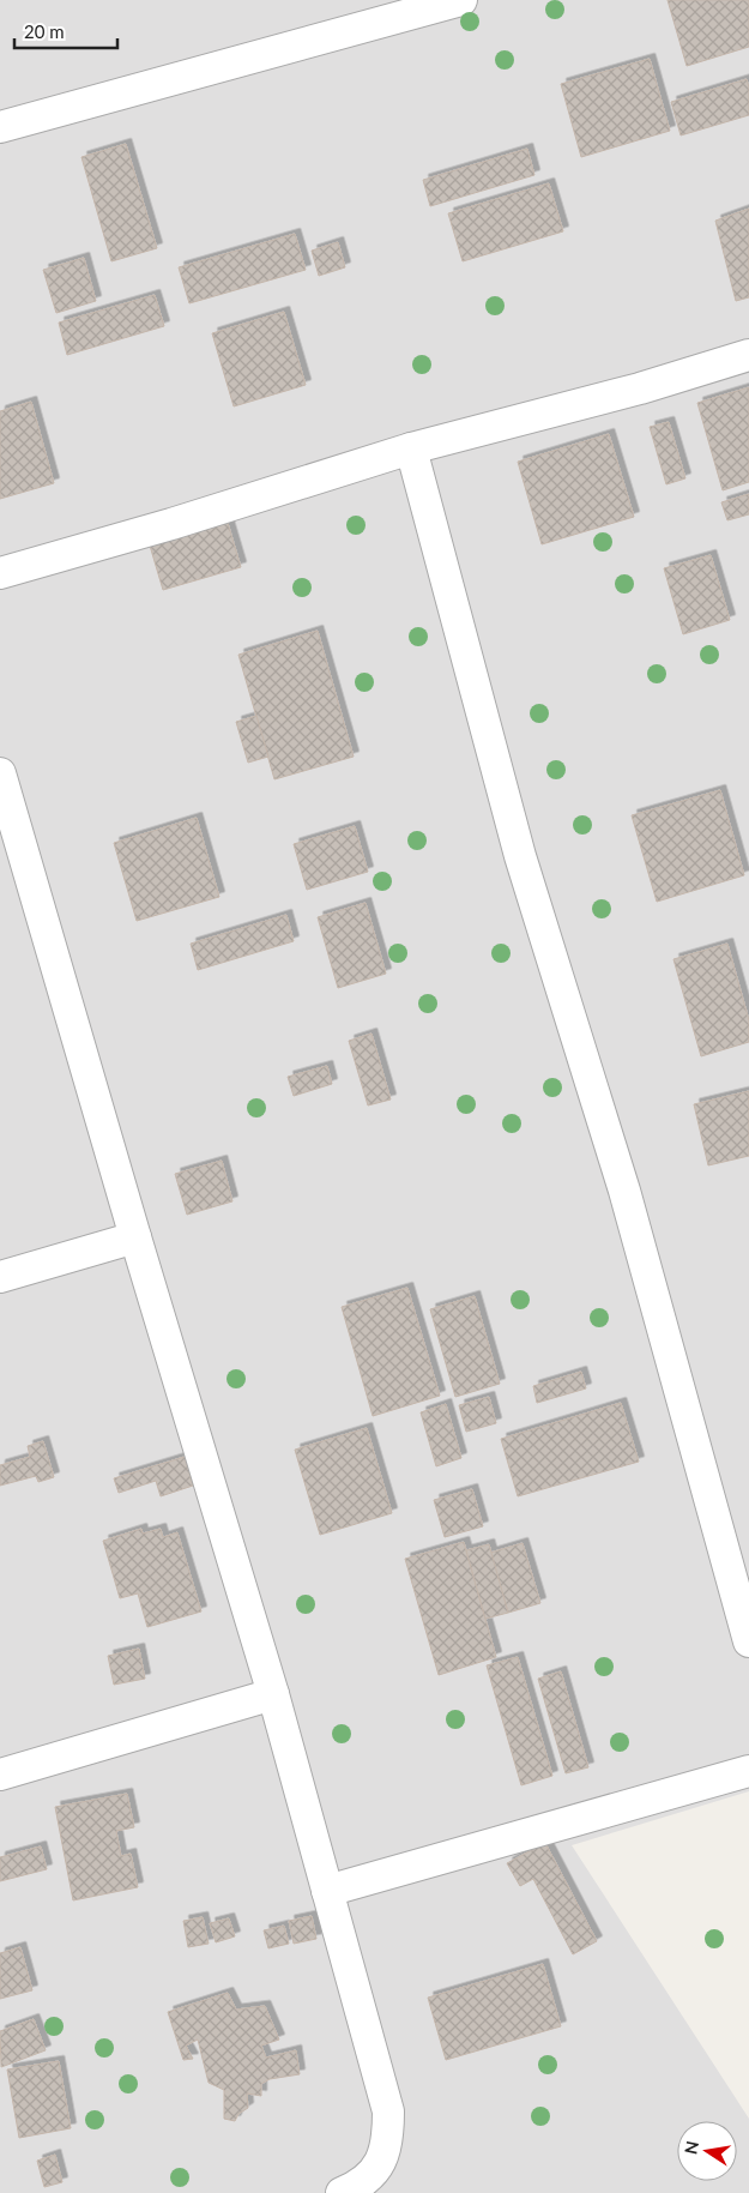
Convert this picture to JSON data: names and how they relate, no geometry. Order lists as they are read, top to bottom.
{
  "scale_bar": "20 m",
  "north": "left"
}
